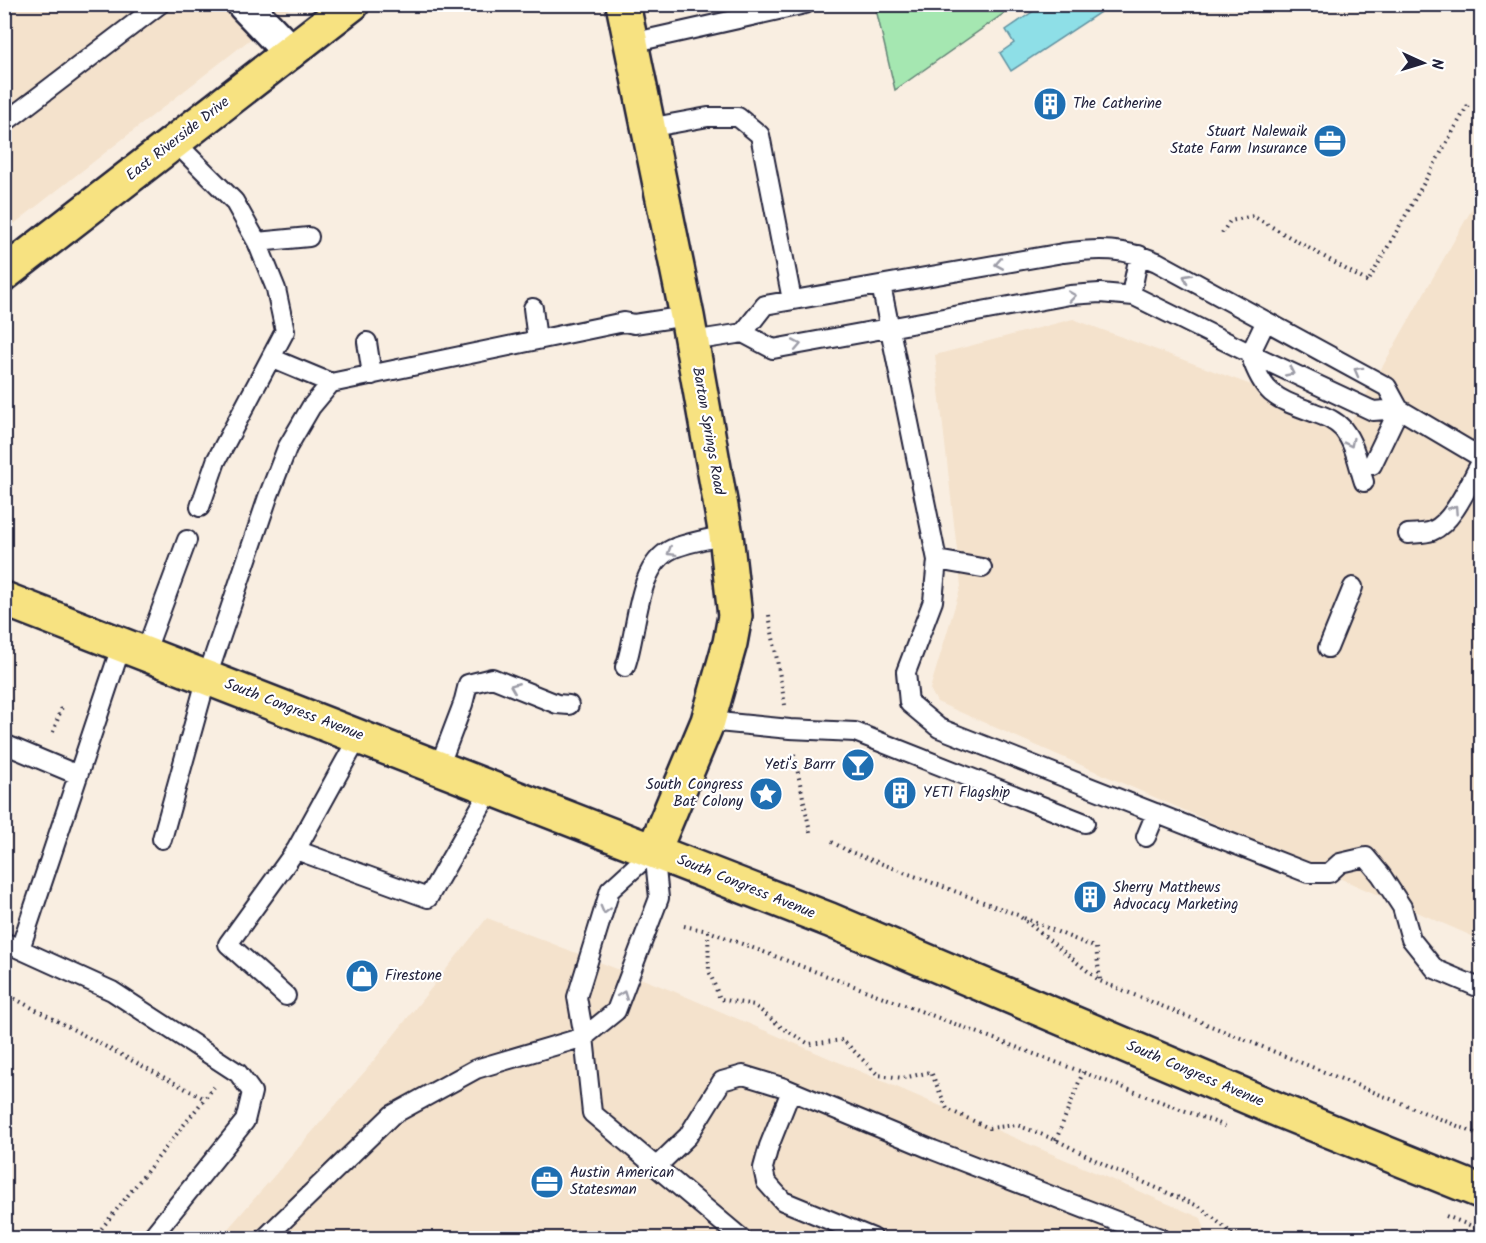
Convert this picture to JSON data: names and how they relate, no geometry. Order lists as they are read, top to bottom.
{
  "streets": {
    "main road": ["East Riverside Drive", "Barton Springs Road", "South Congress Avenue"]
  },
  "crossings": [
    ["Barton Springs Road", "South Congress Avenue"]
  ],
  "places": {
    "building": ["The Catherine", "YETI Flagship", "Sherry Matthews Advocacy Marketing"],
    "office": ["Stuart Nalewaik State Farm Insurance", "Austin American Statesman"],
    "bar": ["Yeti's Barrr"],
    "place": ["South Congress Bat Colony"],
    "shop": ["Firestone"]
  },
  "north": "right"
}
